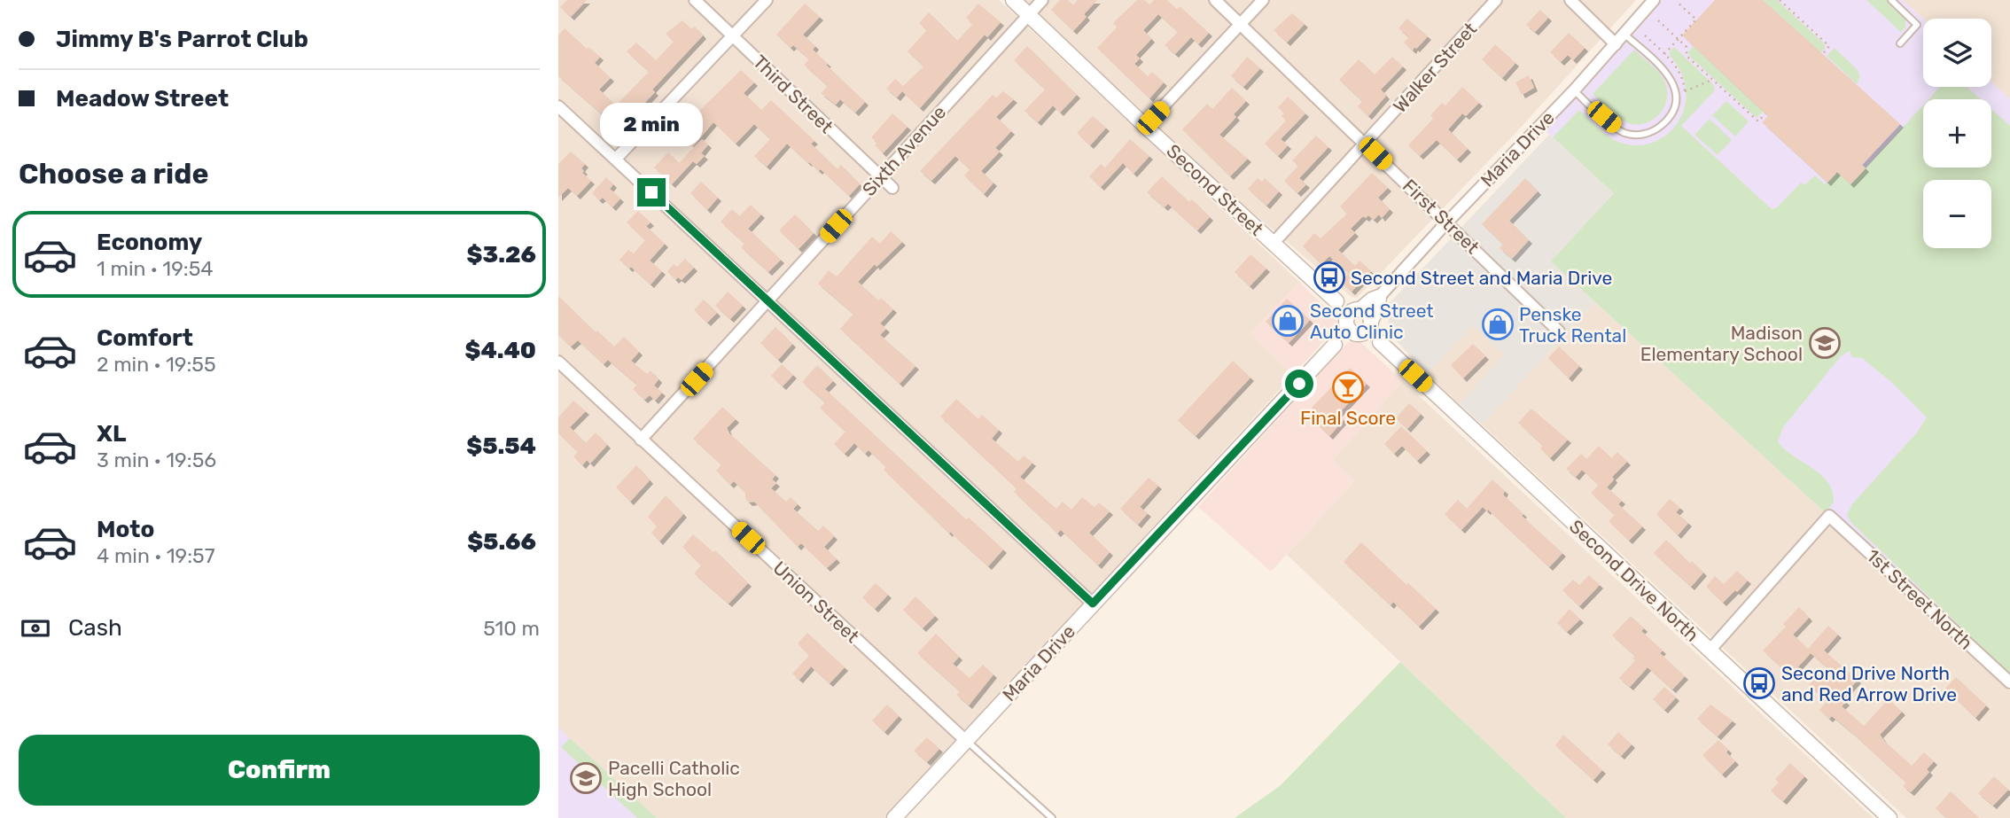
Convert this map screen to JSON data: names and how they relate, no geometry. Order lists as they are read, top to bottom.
{
  "streets": {
    "street": [
      "Walker Street",
      "Third Street",
      "Maria Drive",
      "Sixth Avenue",
      "Second Street",
      "First Street",
      "Second Drive North",
      "1st Street North",
      "Union Street"
    ]
  },
  "crossings": [
    ["Walker Street", "Second Street"],
    ["Walker Street", "First Street"],
    ["Third Street", "Sixth Avenue"],
    ["Maria Drive", "Second Street"],
    ["Maria Drive", "First Street"],
    ["Maria Drive", "Second Drive North"],
    ["Maria Drive", "Union Street"],
    ["Sixth Avenue", "Second Street"],
    ["Sixth Avenue", "Union Street"],
    ["Second Street", "Second Drive North"],
    ["Second Drive North", "1st Street North"]
  ],
  "places": {
    "bus stop": ["Second Street and Maria Drive", "Second Drive North and Red Arrow Drive"],
    "shop": ["Second Street Auto Clinic", "Penske Truck Rental"],
    "school or university": ["Madison Elementary School", "Pacelli Catholic High School"],
    "bar": ["Final Score"]
  },
  "page": {
    "banner": ["Jimmy B's Parrot Club", "Meadow Street"],
    "map_buttons": ["+", "−"],
    "bubble": "2 min",
    "heading": "Choose a ride",
    "list": [
      {
        "name": "Economy",
        "note": "1 min · 19:54",
        "value": "$3.26"
      },
      {
        "name": "Comfort",
        "note": "2 min · 19:55",
        "value": "$4.40"
      },
      {
        "name": "XL",
        "note": "3 min · 19:56",
        "value": "$5.54"
      },
      {
        "name": "Moto",
        "note": "4 min · 19:57",
        "value": "$5.66"
      }
    ],
    "pay": ["Cash", "510 m"],
    "buttons": "Confirm"
  }
}
